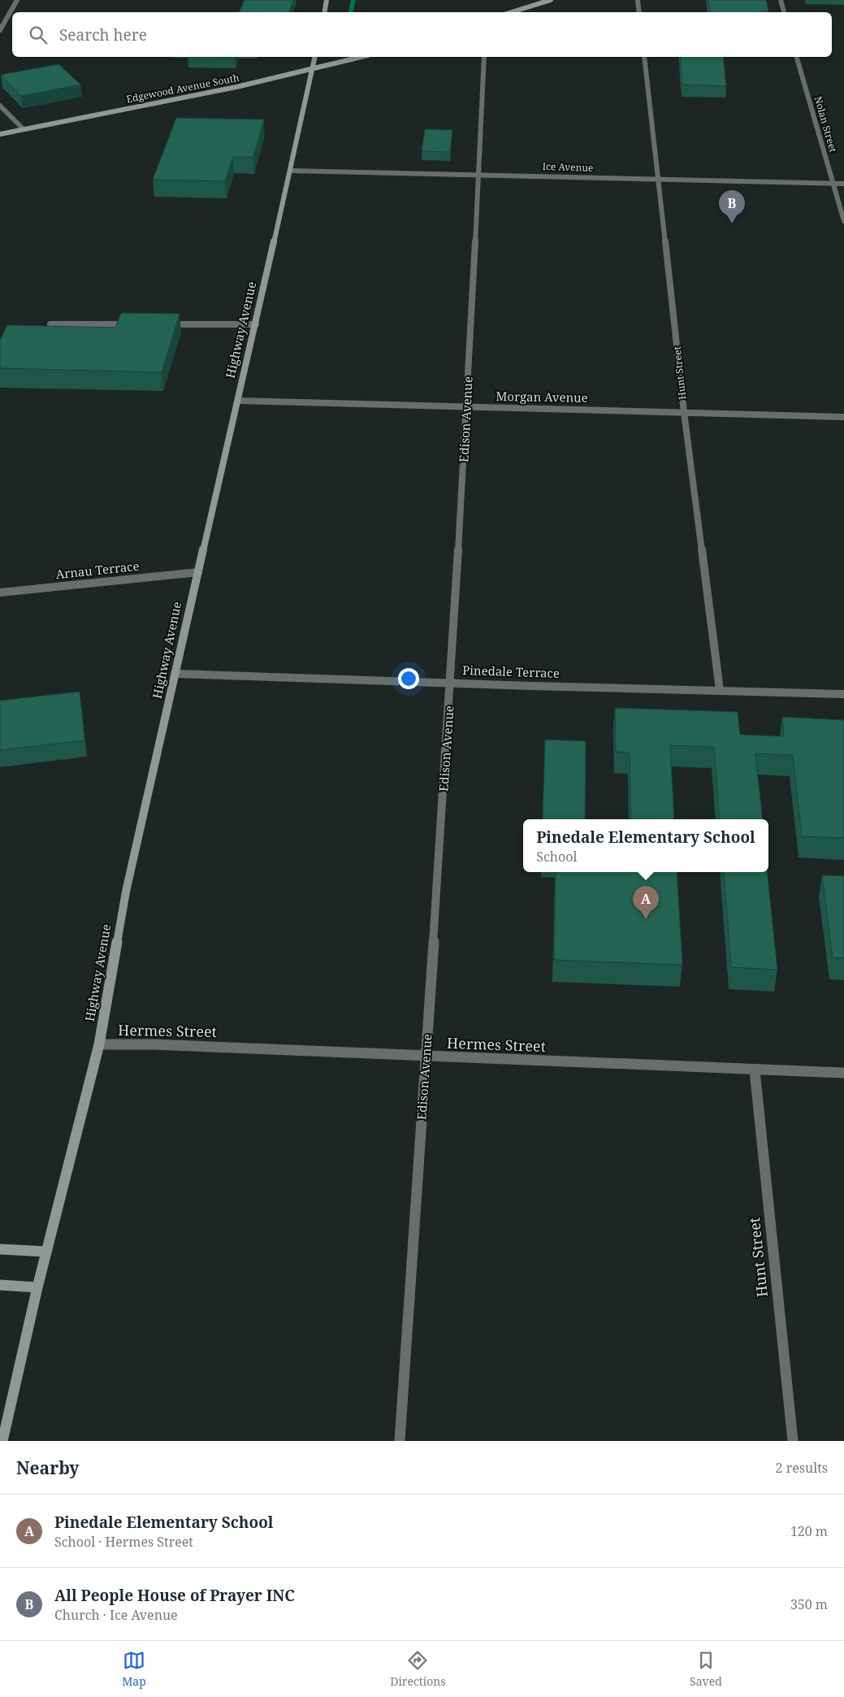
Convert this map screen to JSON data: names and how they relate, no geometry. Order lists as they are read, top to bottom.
{
  "streets": {
    "street": [
      "Edgewood Avenue South",
      "Nolan Street",
      "Ice Avenue",
      "Highway Avenue",
      "Hunt Street",
      "Morgan Avenue",
      "Edison Avenue",
      "Arnau Terrace",
      "Pinedale Terrace",
      "Hermes Street"
    ]
  },
  "crossings": [
    ["Edgewood Avenue South", "Highway Avenue"],
    ["Nolan Street", "Ice Avenue"],
    ["Ice Avenue", "Highway Avenue"],
    ["Ice Avenue", "Hunt Street"],
    ["Ice Avenue", "Edison Avenue"],
    ["Highway Avenue", "Morgan Avenue"],
    ["Highway Avenue", "Arnau Terrace"],
    ["Highway Avenue", "Pinedale Terrace"],
    ["Highway Avenue", "Hermes Street"],
    ["Hunt Street", "Morgan Avenue"],
    ["Hunt Street", "Pinedale Terrace"],
    ["Hunt Street", "Hermes Street"],
    ["Morgan Avenue", "Edison Avenue"],
    ["Edison Avenue", "Pinedale Terrace"],
    ["Edison Avenue", "Hermes Street"]
  ],
  "page": {
    "search": "Search here",
    "pins": ["B", "A"],
    "popup": ["Pinedale Elementary School", "School"],
    "heading": ["Nearby", "2 results"],
    "list": [
      {
        "mark": "A",
        "name": "Pinedale Elementary School",
        "note": "School · Hermes Street",
        "value": "120 m"
      },
      {
        "mark": "B",
        "name": "All People House of Prayer INC",
        "note": "Church · Ice Avenue",
        "value": "350 m"
      }
    ],
    "nav": ["Map", "Directions", "Saved"]
  }
}
